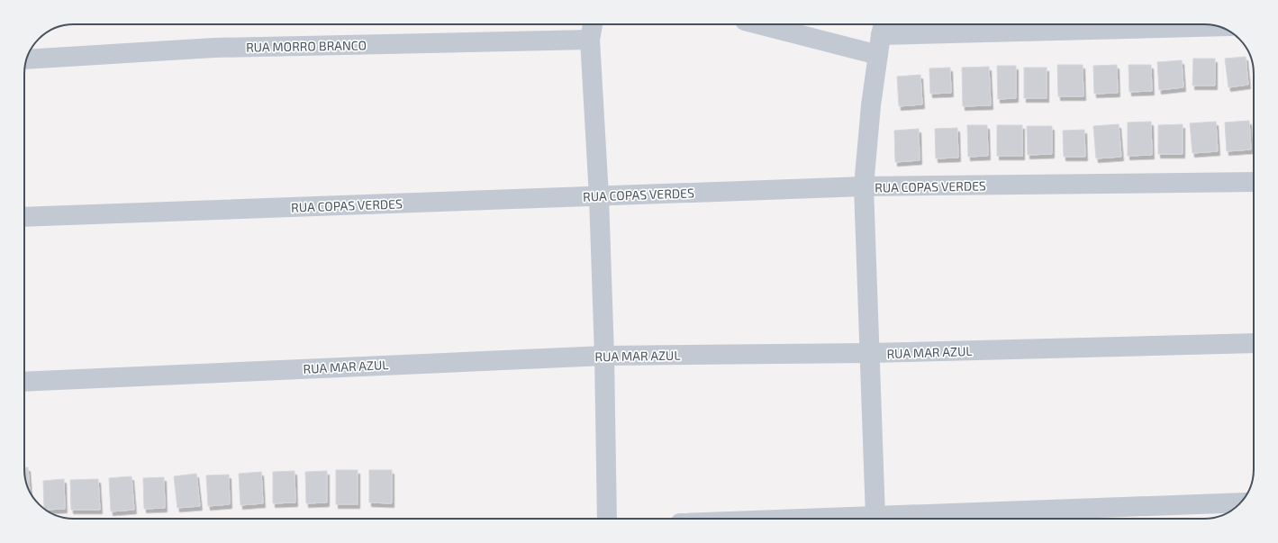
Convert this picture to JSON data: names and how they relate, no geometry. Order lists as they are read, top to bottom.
{
  "streets": {
    "street": ["RUA MORRO BRANCO", "RUA COPAS VERDES", "RUA MAR AZUL"]
  }
}
